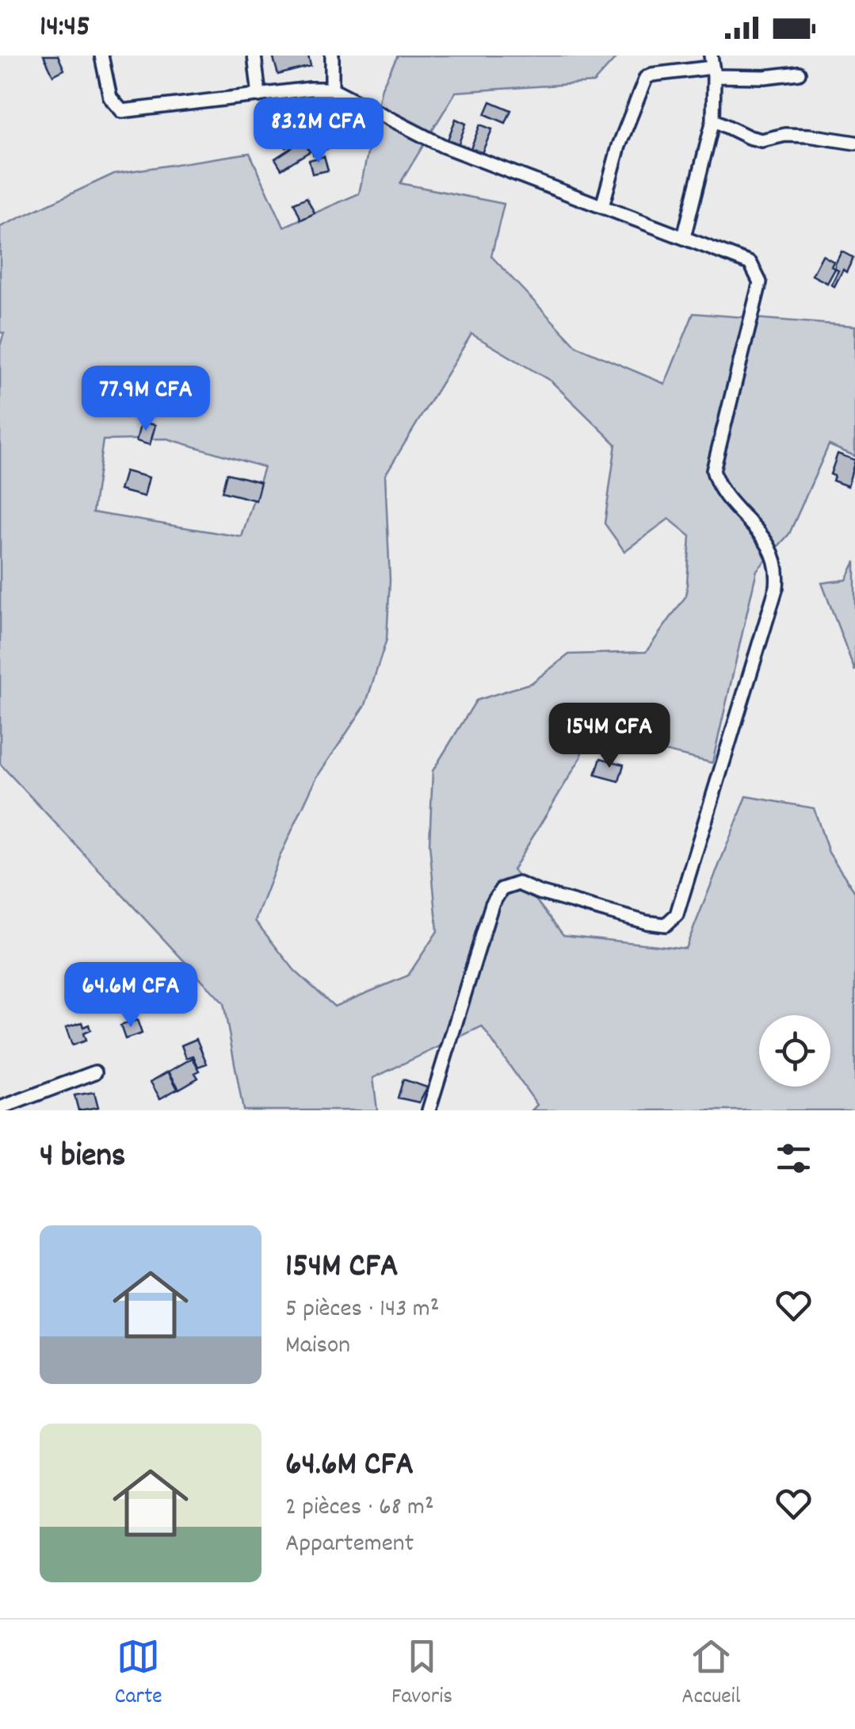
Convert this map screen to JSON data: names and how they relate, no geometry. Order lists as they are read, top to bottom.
{
  "page": {
    "status": "14:45",
    "price": [
      "83.2M CFA",
      "77.9M CFA",
      "154M CFA",
      "64.6M CFA"
    ],
    "heading": "4 biens",
    "list": [
      {
        "name": "154M CFA",
        "note": "5 pièces · 143 m² · Maison"
      },
      {
        "name": "64.6M CFA",
        "note": "2 pièces · 68 m² · Appartement"
      }
    ],
    "tabs": ["Carte", "Favoris", "Accueil"]
  }
}
